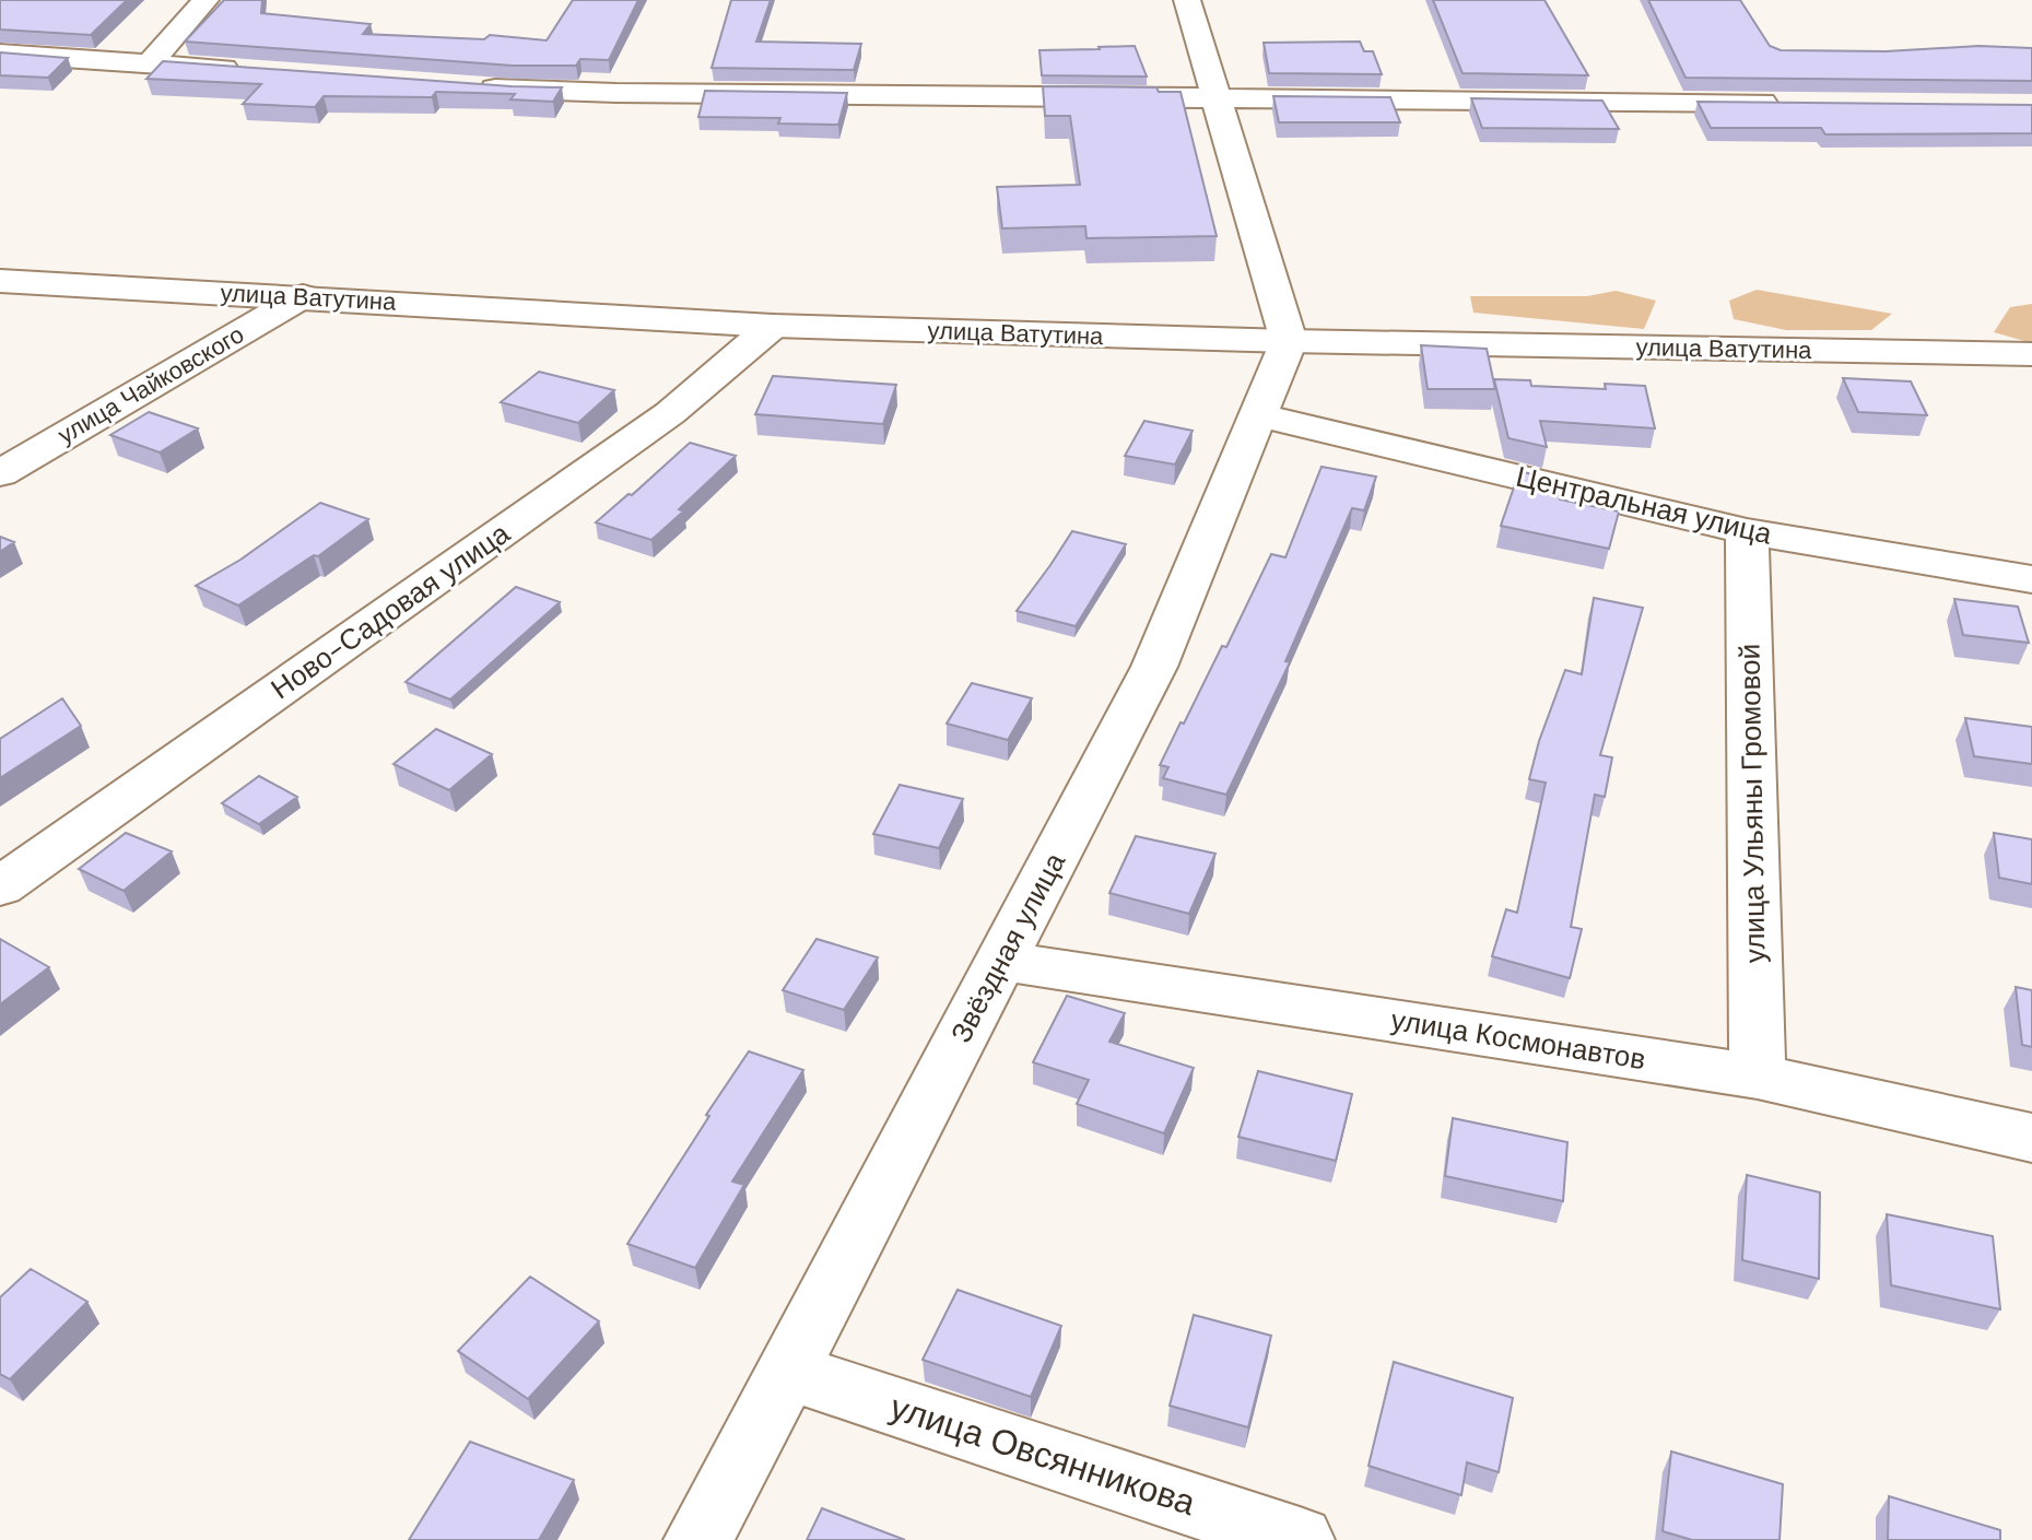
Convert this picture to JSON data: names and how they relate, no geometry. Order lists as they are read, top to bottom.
{
  "streets": {
    "street": [
      "улица Ватутина",
      "улица Чайковского",
      "Центральная улица",
      "Ново-Садовая улица",
      "улица Ульяны Громовой",
      "Звёздная улица",
      "улица Космонавтов",
      "улица Овсянникова"
    ]
  },
  "crossings": [
    ["улица Ватутина", "улица Чайковского"],
    ["улица Ватутина", "Ново-Садовая улица"],
    ["улица Ватутина", "Звёздная улица"],
    ["Центральная улица", "улица Ульяны Громовой"],
    ["Центральная улица", "Звёздная улица"],
    ["улица Ульяны Громовой", "улица Космонавтов"],
    ["Звёздная улица", "улица Космонавтов"],
    ["Звёздная улица", "улица Овсянникова"]
  ]
}
